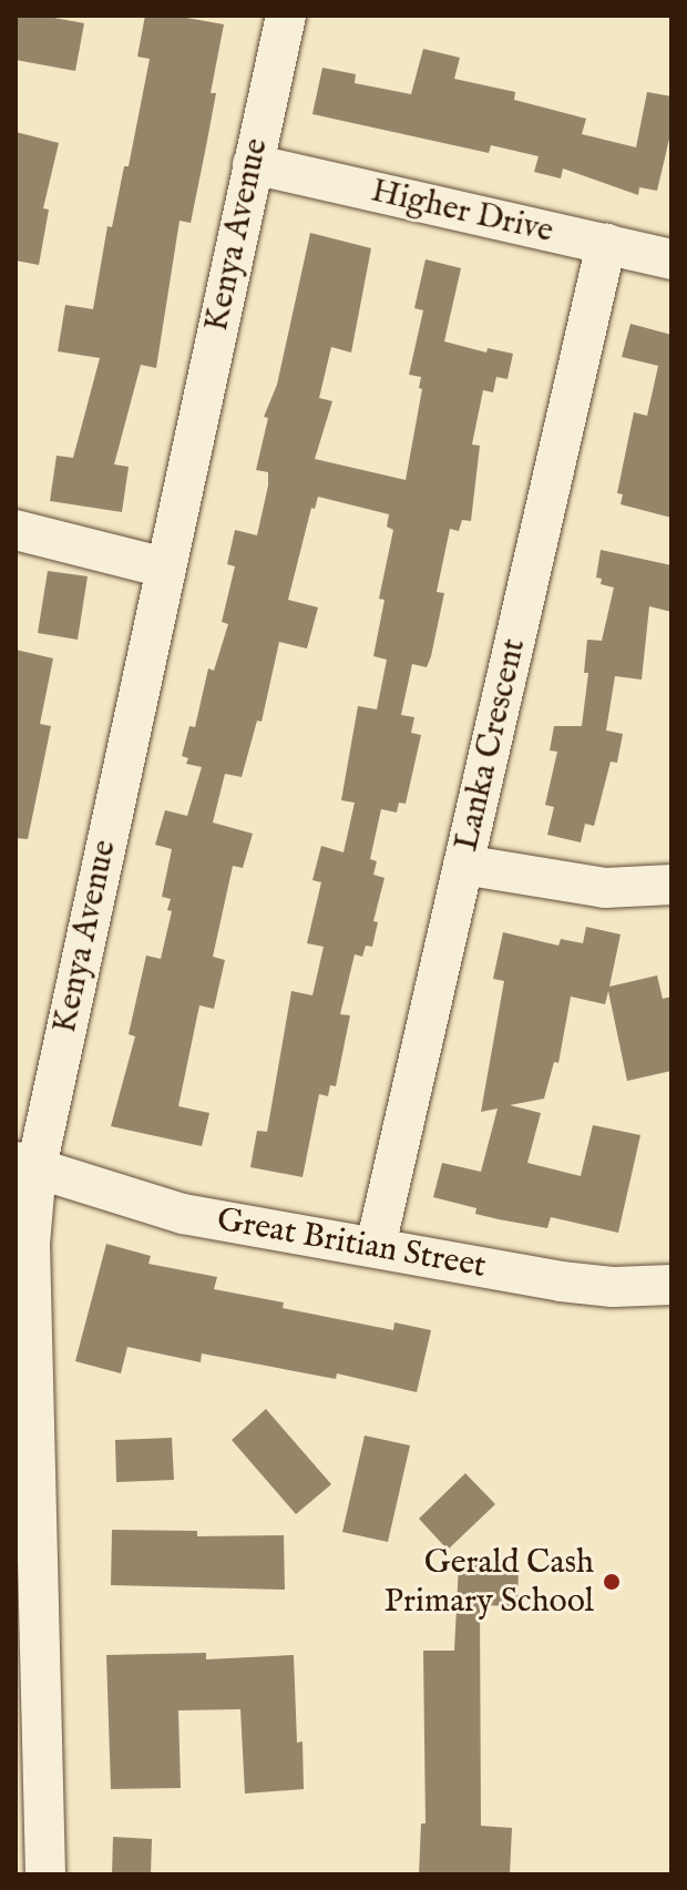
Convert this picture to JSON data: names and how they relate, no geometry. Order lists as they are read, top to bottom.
{
  "streets": {
    "street": [
      "Higher Drive",
      "Kenya Avenue",
      "Lanka Crescent",
      "Great Britian Street"
    ]
  },
  "crossings": [
    ["Higher Drive", "Kenya Avenue"],
    ["Higher Drive", "Lanka Crescent"],
    ["Kenya Avenue", "Great Britian Street"],
    ["Lanka Crescent", "Great Britian Street"]
  ],
  "places": ["Gerald Cash Primary School"]
}
